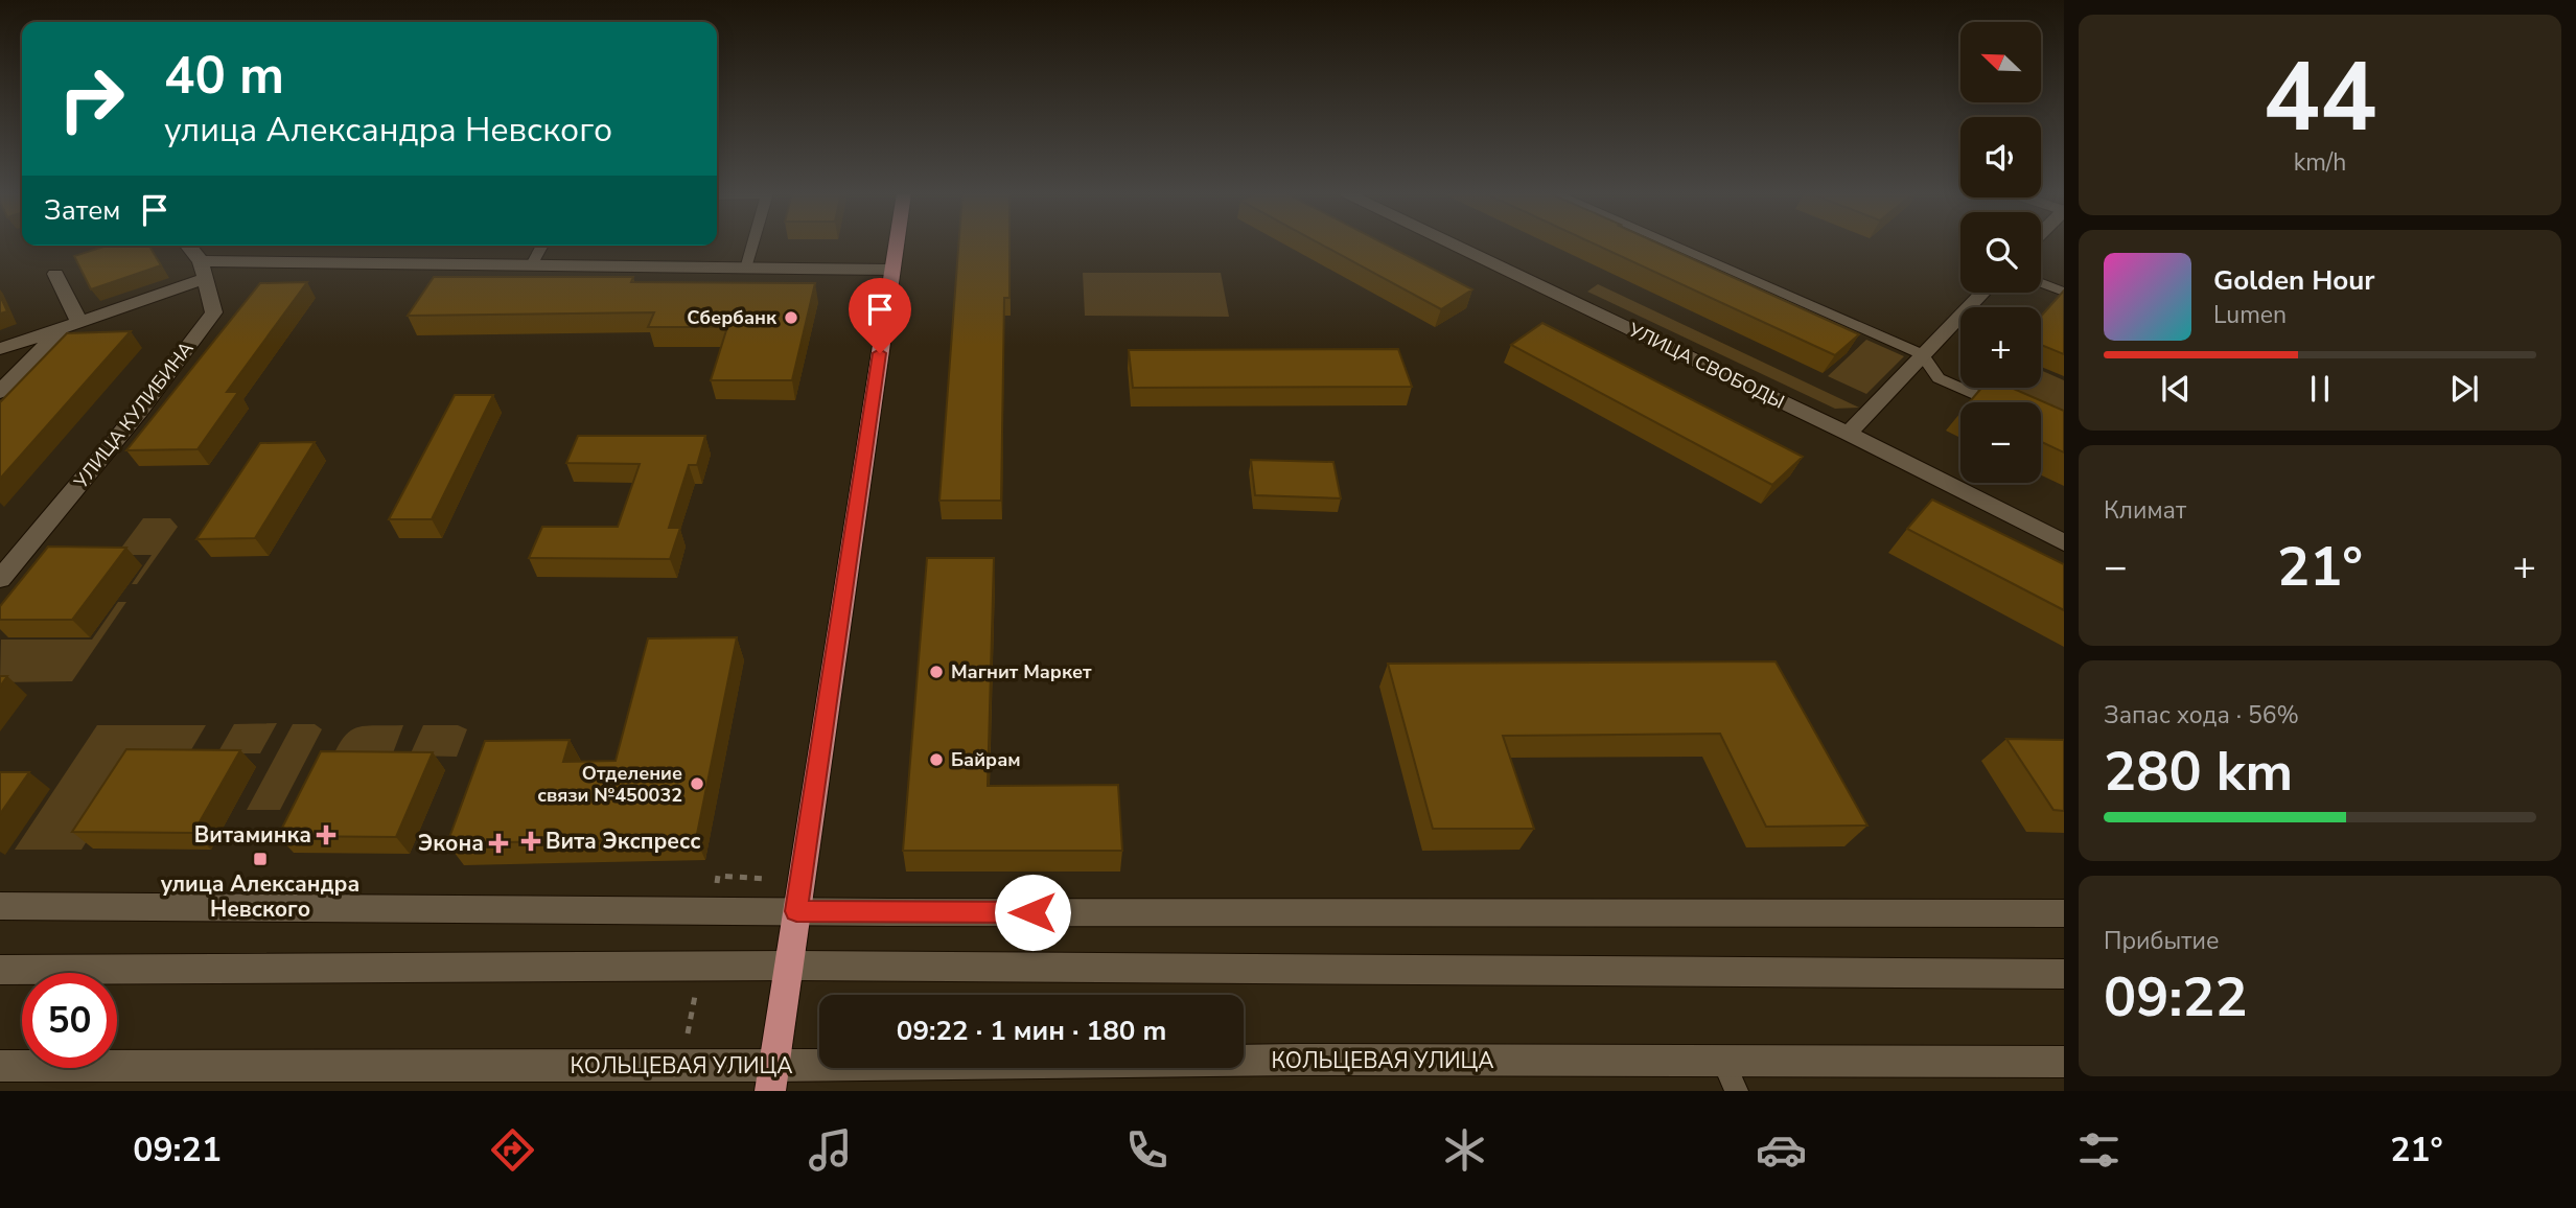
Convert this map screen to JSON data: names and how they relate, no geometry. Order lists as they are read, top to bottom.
{
  "streets": {
    "street": ["УЛИЦА СВОБОДЫ", "УЛИЦА КУЛИБИНА", "КОЛЬЦЕВАЯ УЛИЦА"]
  },
  "places": {
    "other": [
      "Сбербанк",
      "Магнит Маркет",
      "Байрам",
      "Отделение связи №450032"
    ],
    "health": ["Витаминка", "Вита Экспресс", "Экона"],
    "transit": ["улица Александра Невского"]
  },
  "north": "top left",
  "page": {
    "tile": [
      ["44", "km/h"],
      "Климат",
      ["Запас хода · 56%", "280 km"],
      ["Прибытие", "09:22"]
    ],
    "map_buttons": ["+", "−"],
    "turn": ["40 m", "улица Александра Невского"],
    "then": "Затем",
    "song": ["Golden Hour", "Lumen"],
    "heat": ["−", "21°", "+"],
    "limit": "50",
    "trip": "09:22 · 1 мин · 180 m",
    "tabs": ["09:21", "21°"]
  }
}
